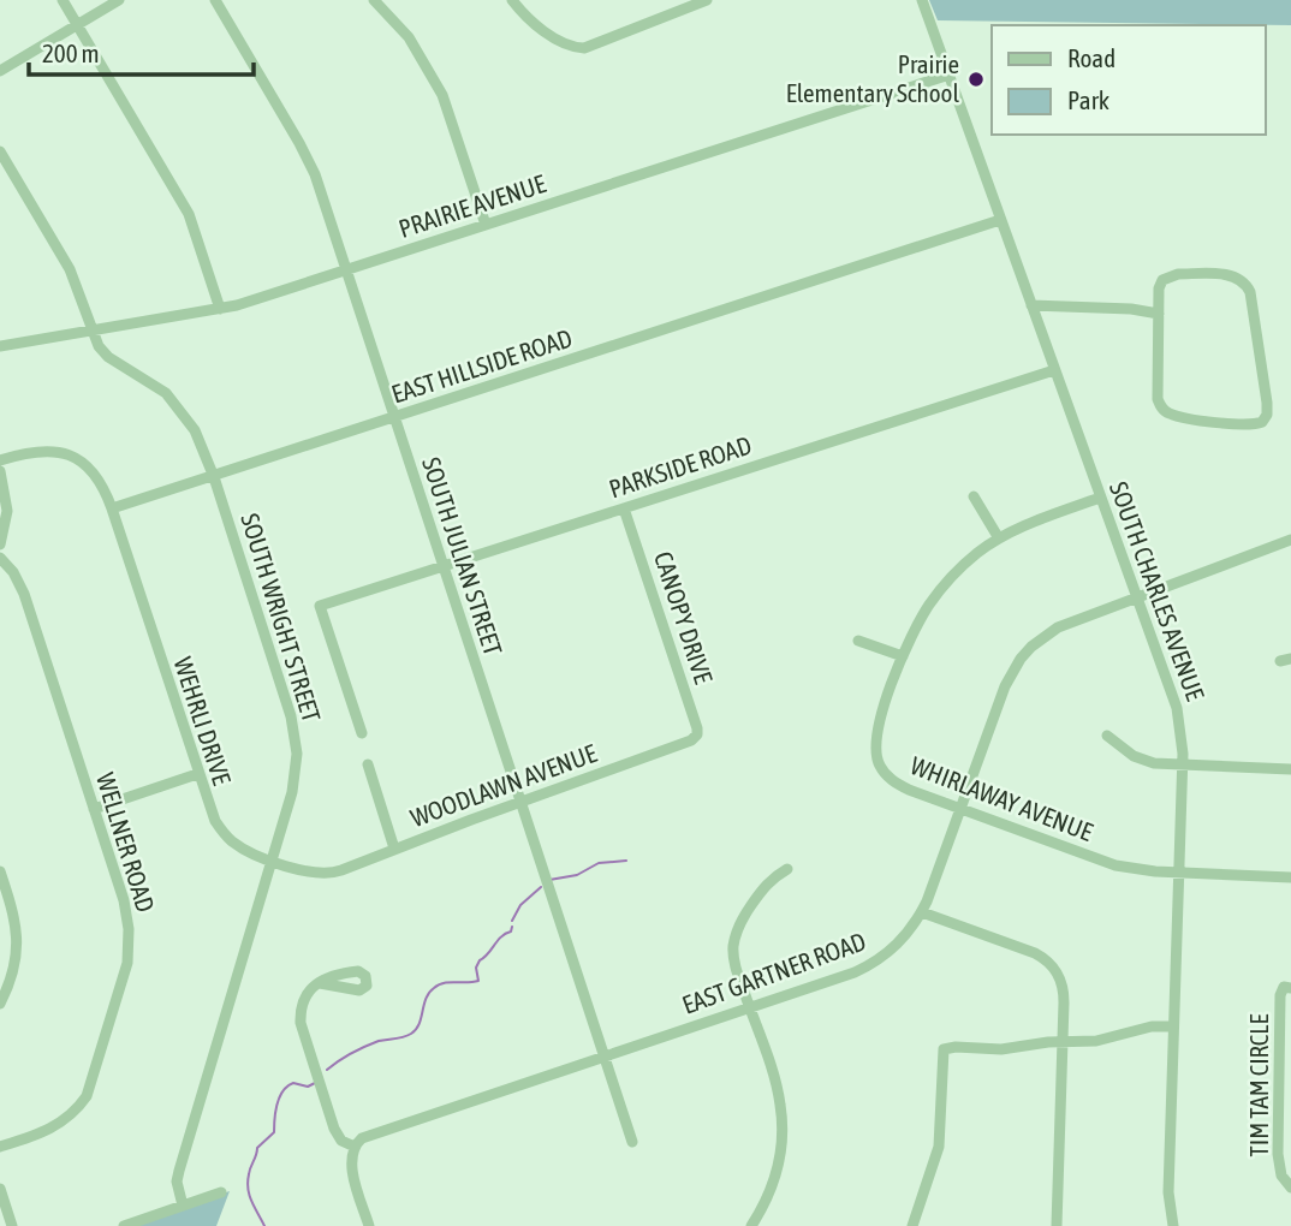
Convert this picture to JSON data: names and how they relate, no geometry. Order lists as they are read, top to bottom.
{
  "streets": {
    "street": [
      "PRAIRIE AVENUE",
      "EAST HILLSIDE ROAD",
      "PARKSIDE ROAD",
      "SOUTH JULIAN STREET",
      "SOUTH CHARLES AVENUE",
      "SOUTH WRIGHT STREET",
      "CANOPY DRIVE",
      "WEHRLI DRIVE",
      "WOODLAWN AVENUE",
      "WHIRLAWAY AVENUE",
      "WELLNER ROAD",
      "EAST GARTNER ROAD",
      "TIM TAM CIRCLE"
    ]
  },
  "crossings": [
    ["PRAIRIE AVENUE", "SOUTH JULIAN STREET"],
    ["PRAIRIE AVENUE", "SOUTH CHARLES AVENUE"],
    ["PRAIRIE AVENUE", "SOUTH WRIGHT STREET"],
    ["EAST HILLSIDE ROAD", "SOUTH JULIAN STREET"],
    ["EAST HILLSIDE ROAD", "SOUTH CHARLES AVENUE"],
    ["EAST HILLSIDE ROAD", "SOUTH WRIGHT STREET"],
    ["EAST HILLSIDE ROAD", "WEHRLI DRIVE"],
    ["PARKSIDE ROAD", "SOUTH JULIAN STREET"],
    ["PARKSIDE ROAD", "SOUTH CHARLES AVENUE"],
    ["PARKSIDE ROAD", "CANOPY DRIVE"],
    ["SOUTH JULIAN STREET", "WOODLAWN AVENUE"],
    ["SOUTH JULIAN STREET", "EAST GARTNER ROAD"],
    ["SOUTH CHARLES AVENUE", "WHIRLAWAY AVENUE"],
    ["SOUTH CHARLES AVENUE", "EAST GARTNER ROAD"],
    ["SOUTH WRIGHT STREET", "WEHRLI DRIVE"],
    ["CANOPY DRIVE", "WOODLAWN AVENUE"],
    ["WEHRLI DRIVE", "WOODLAWN AVENUE"],
    ["WHIRLAWAY AVENUE", "EAST GARTNER ROAD"]
  ],
  "places": ["Prairie Elementary School"],
  "legend": ["Road", "Park"],
  "scale_bar": "200 m"
}
